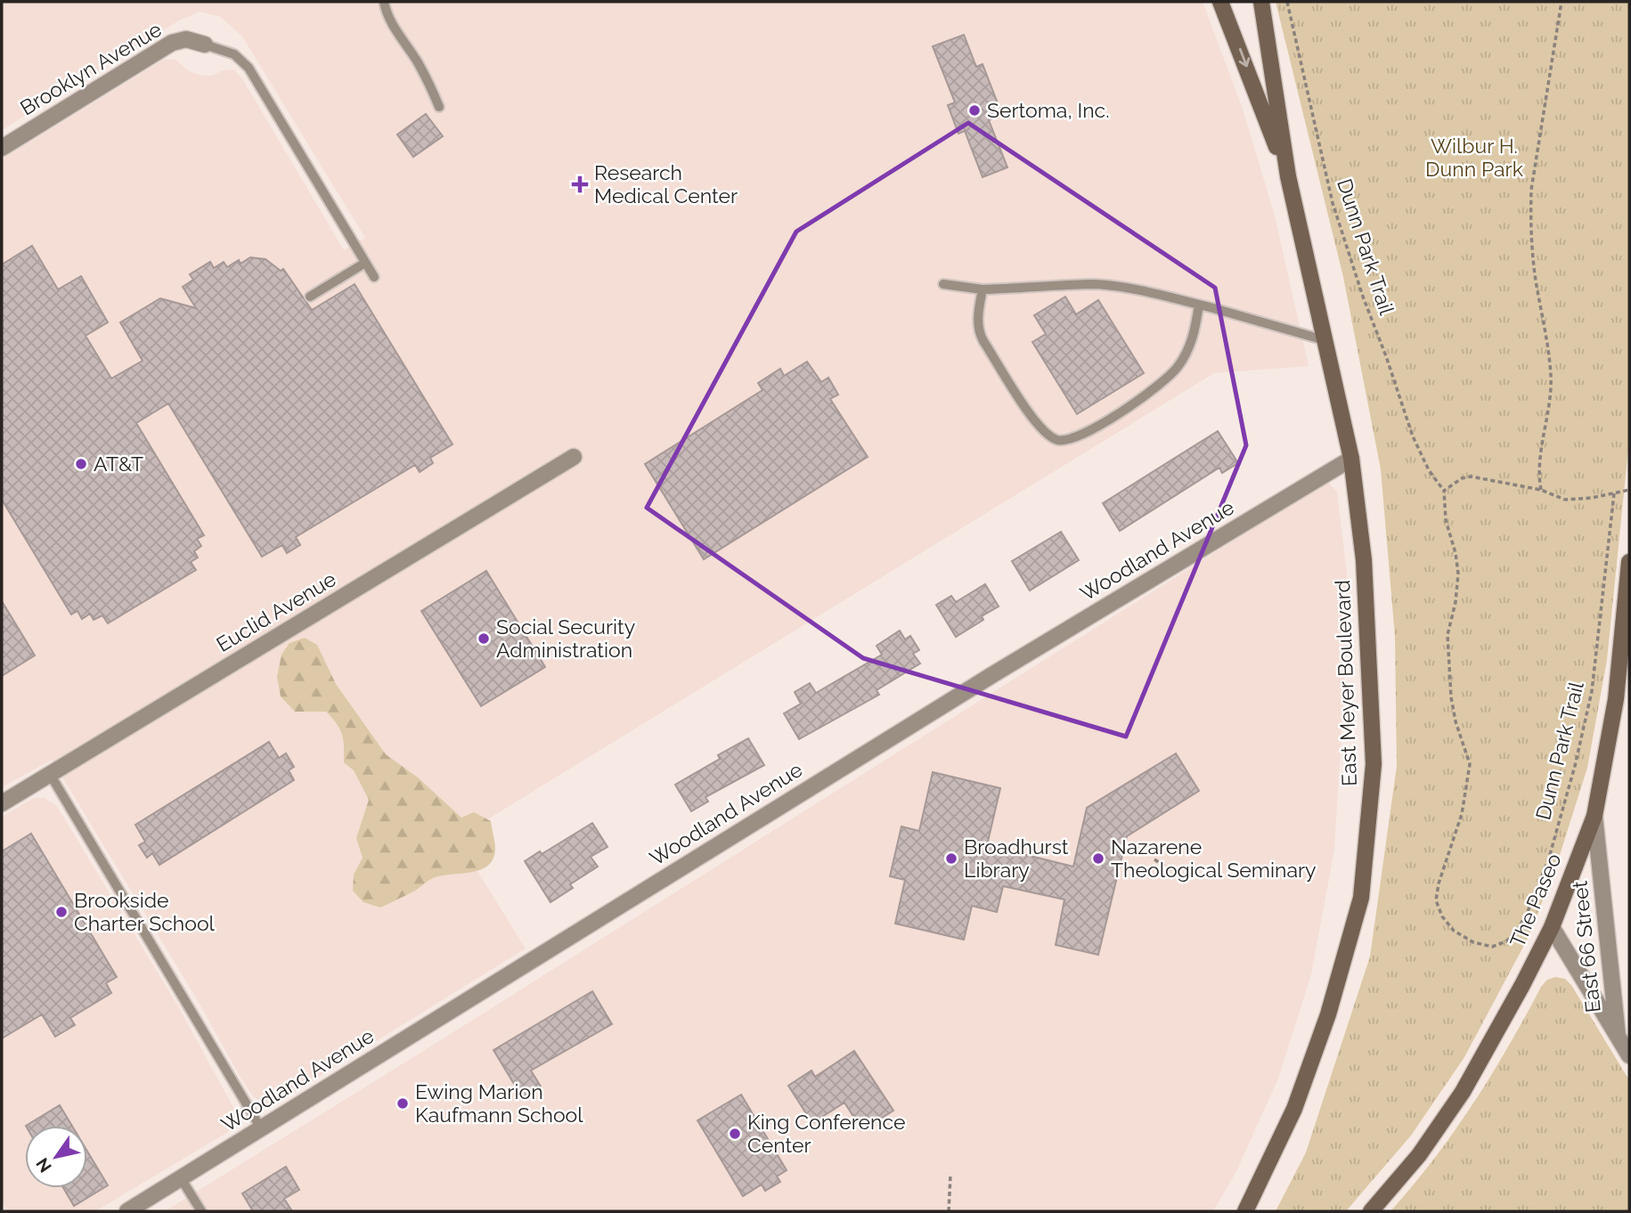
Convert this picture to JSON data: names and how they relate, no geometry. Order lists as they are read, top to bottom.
{
  "streets": {
    "main road": ["East Meyer Boulevard", "The Paseo"],
    "street": [
      "Brooklyn Avenue",
      "Woodland Avenue",
      "Euclid Avenue",
      "East 66 Street"
    ],
    "path": ["Dunn Park Trail"]
  },
  "crossings": [
    ["Woodland Avenue", "East Meyer Boulevard"],
    ["The Paseo", "East 66 Street"]
  ],
  "parks": ["Wilbur H. Dunn Park"],
  "places": {
    "other": [
      "Sertoma, Inc.",
      "AT&T",
      "Social Security Administration",
      "Broadhurst Library",
      "Nazarene Theological Seminary",
      "Brookside Charter School",
      "Ewing Marion Kaufmann School",
      "King Conference Center"
    ],
    "health": ["Research Medical Center"]
  },
  "north": "bottom left"
}
